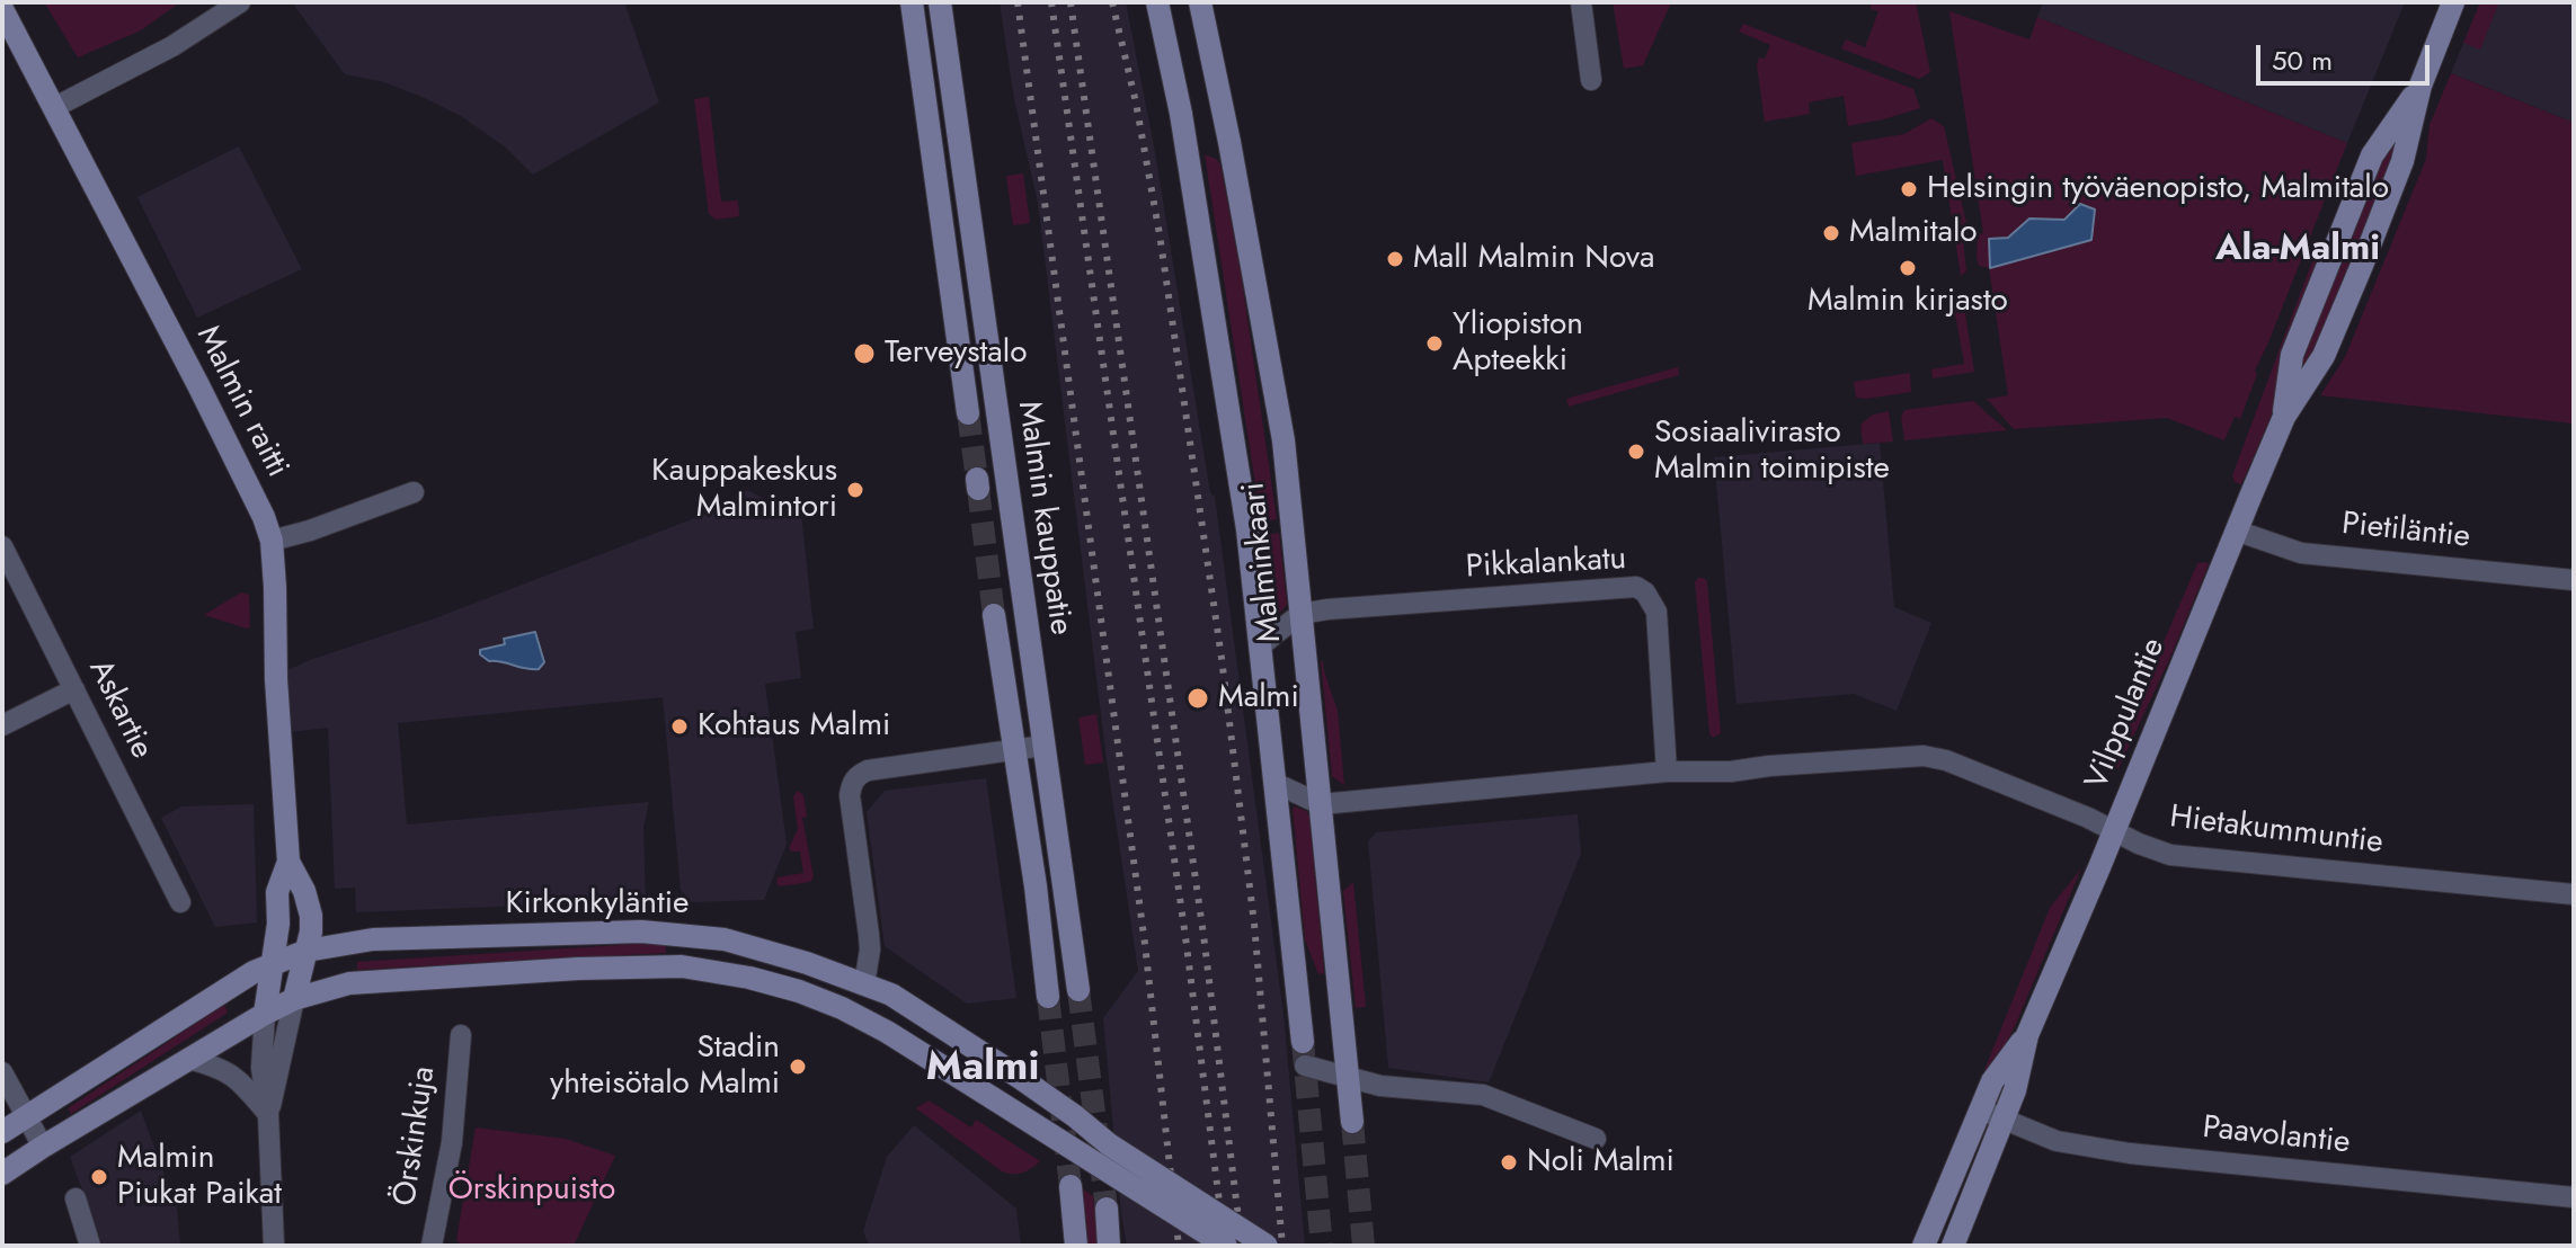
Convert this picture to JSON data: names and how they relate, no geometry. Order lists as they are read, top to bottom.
{
  "streets": {
    "main road": [
      "Malmin raitti",
      "Malmin kauppatie",
      "Malminkaari",
      "Vilppulantie",
      "Kirkonkyläntie"
    ],
    "street": [
      "Pietiläntie",
      "Pikkalankatu",
      "Askartie",
      "Hietakummuntie",
      "Örskinkuja",
      "Paavolantie"
    ]
  },
  "crossings": [
    ["Malmin raitti", "Kirkonkyläntie"],
    ["Pietiläntie", "Vilppulantie"],
    ["Malminkaari", "Pikkalankatu"],
    ["Pikkalankatu", "Hietakummuntie"],
    ["Vilppulantie", "Hietakummuntie"],
    ["Vilppulantie", "Paavolantie"]
  ],
  "districts": ["Ala-Malmi", "Malmi"],
  "parks": ["Örskinpuisto"],
  "places": [
    "Helsingin työväenopisto, Malmitalo",
    "Malmitalo",
    "Mall Malmin Nova",
    "Malmin kirjasto",
    "Yliopiston Apteekki",
    "Terveystalo",
    "Sosiaalivirasto Malmin toimipiste",
    "Kauppakeskus Malmintori",
    "Malmi",
    "Kohtaus Malmi",
    "Stadin yhteisötalo Malmi",
    "Noli Malmi",
    "Malmin Piukat Paikat"
  ],
  "scale_bar": "50 m"
}
